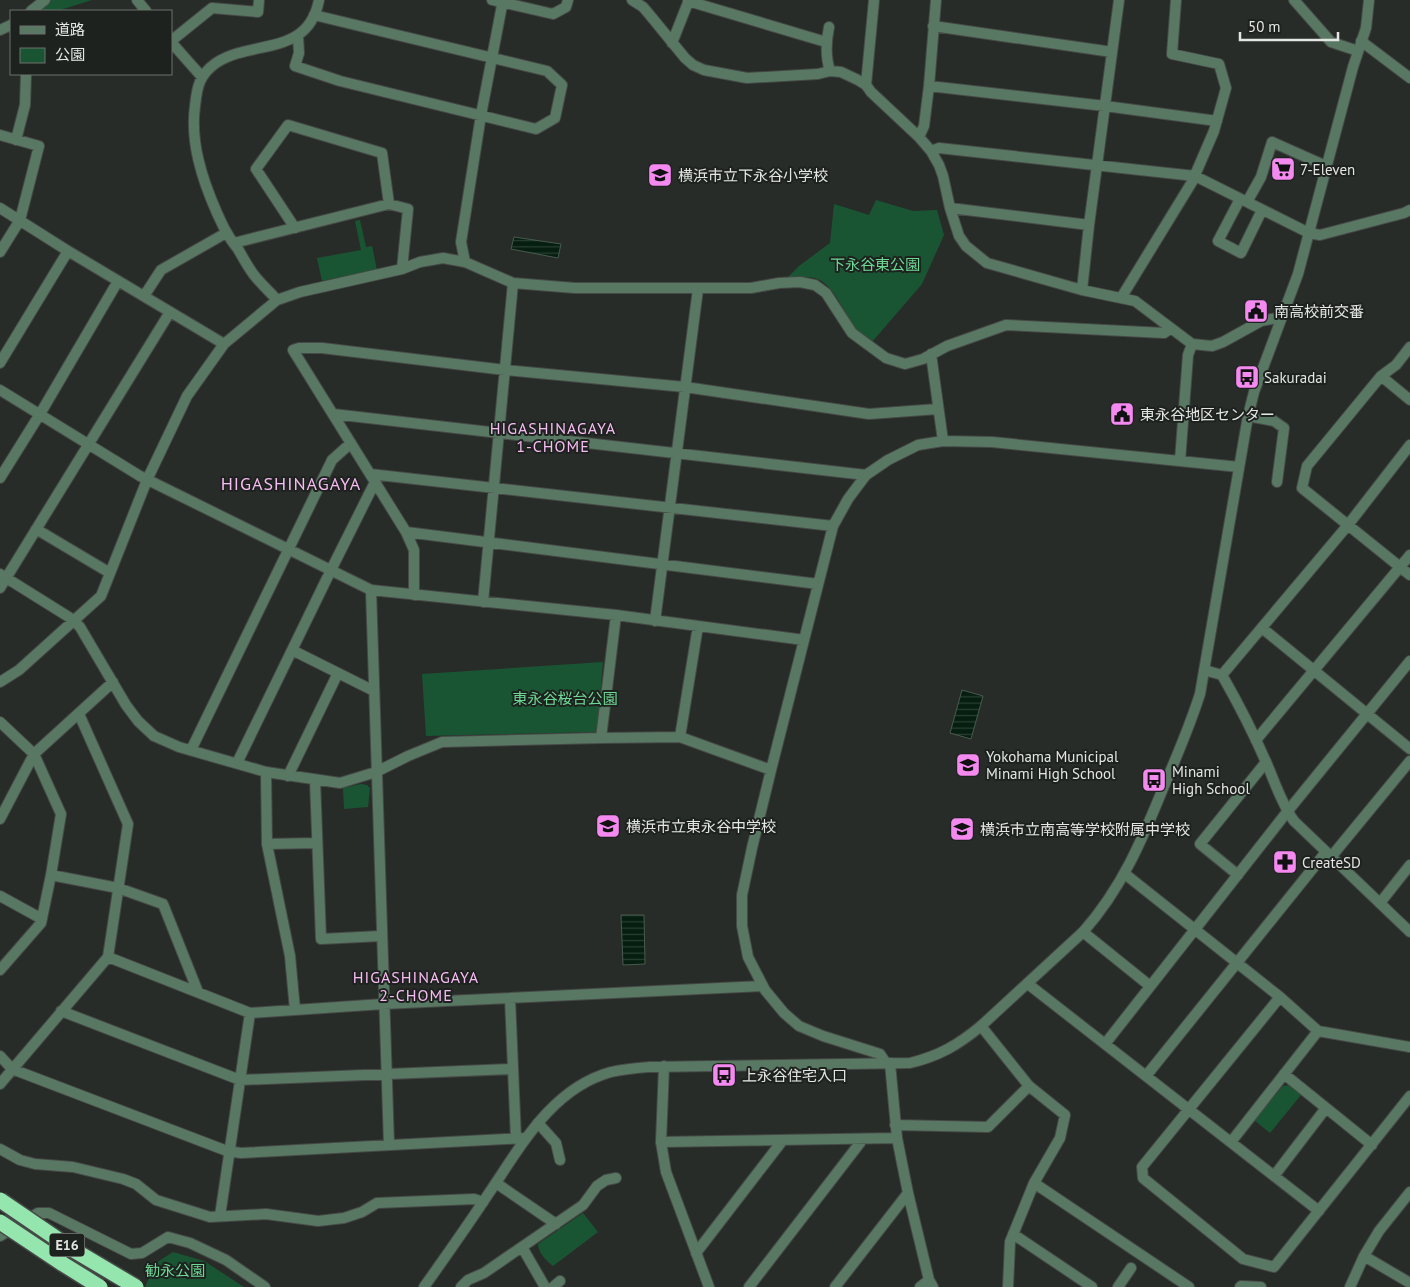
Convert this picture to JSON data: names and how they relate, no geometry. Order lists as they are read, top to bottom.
{
  "streets": {
    "highway": ["E16"]
  },
  "districts": ["HIGASHINAGAYA 1-CHOME", "HIGASHINAGAYA", "HIGASHINAGAYA 2-CHOME"],
  "parks": ["下永谷東公園", "東永谷桜台公園", "勧永公園"],
  "places": {
    "supermarket": ["7-Eleven"],
    "school or university": [
      "横浜市立下永谷小学校",
      "Yokohama Municipal Minami High School",
      "横浜市立東永谷中学校",
      "横浜市立南高等学校附属中学校"
    ],
    "public building": ["南高校前交番", "東永谷地区センター"],
    "bus stop": ["Sakuradai", "Minami High School", "上永谷住宅入口"],
    "pharmacy": ["CreateSD"]
  },
  "legend": ["道路", "公園"],
  "scale_bar": "50 m"
}
